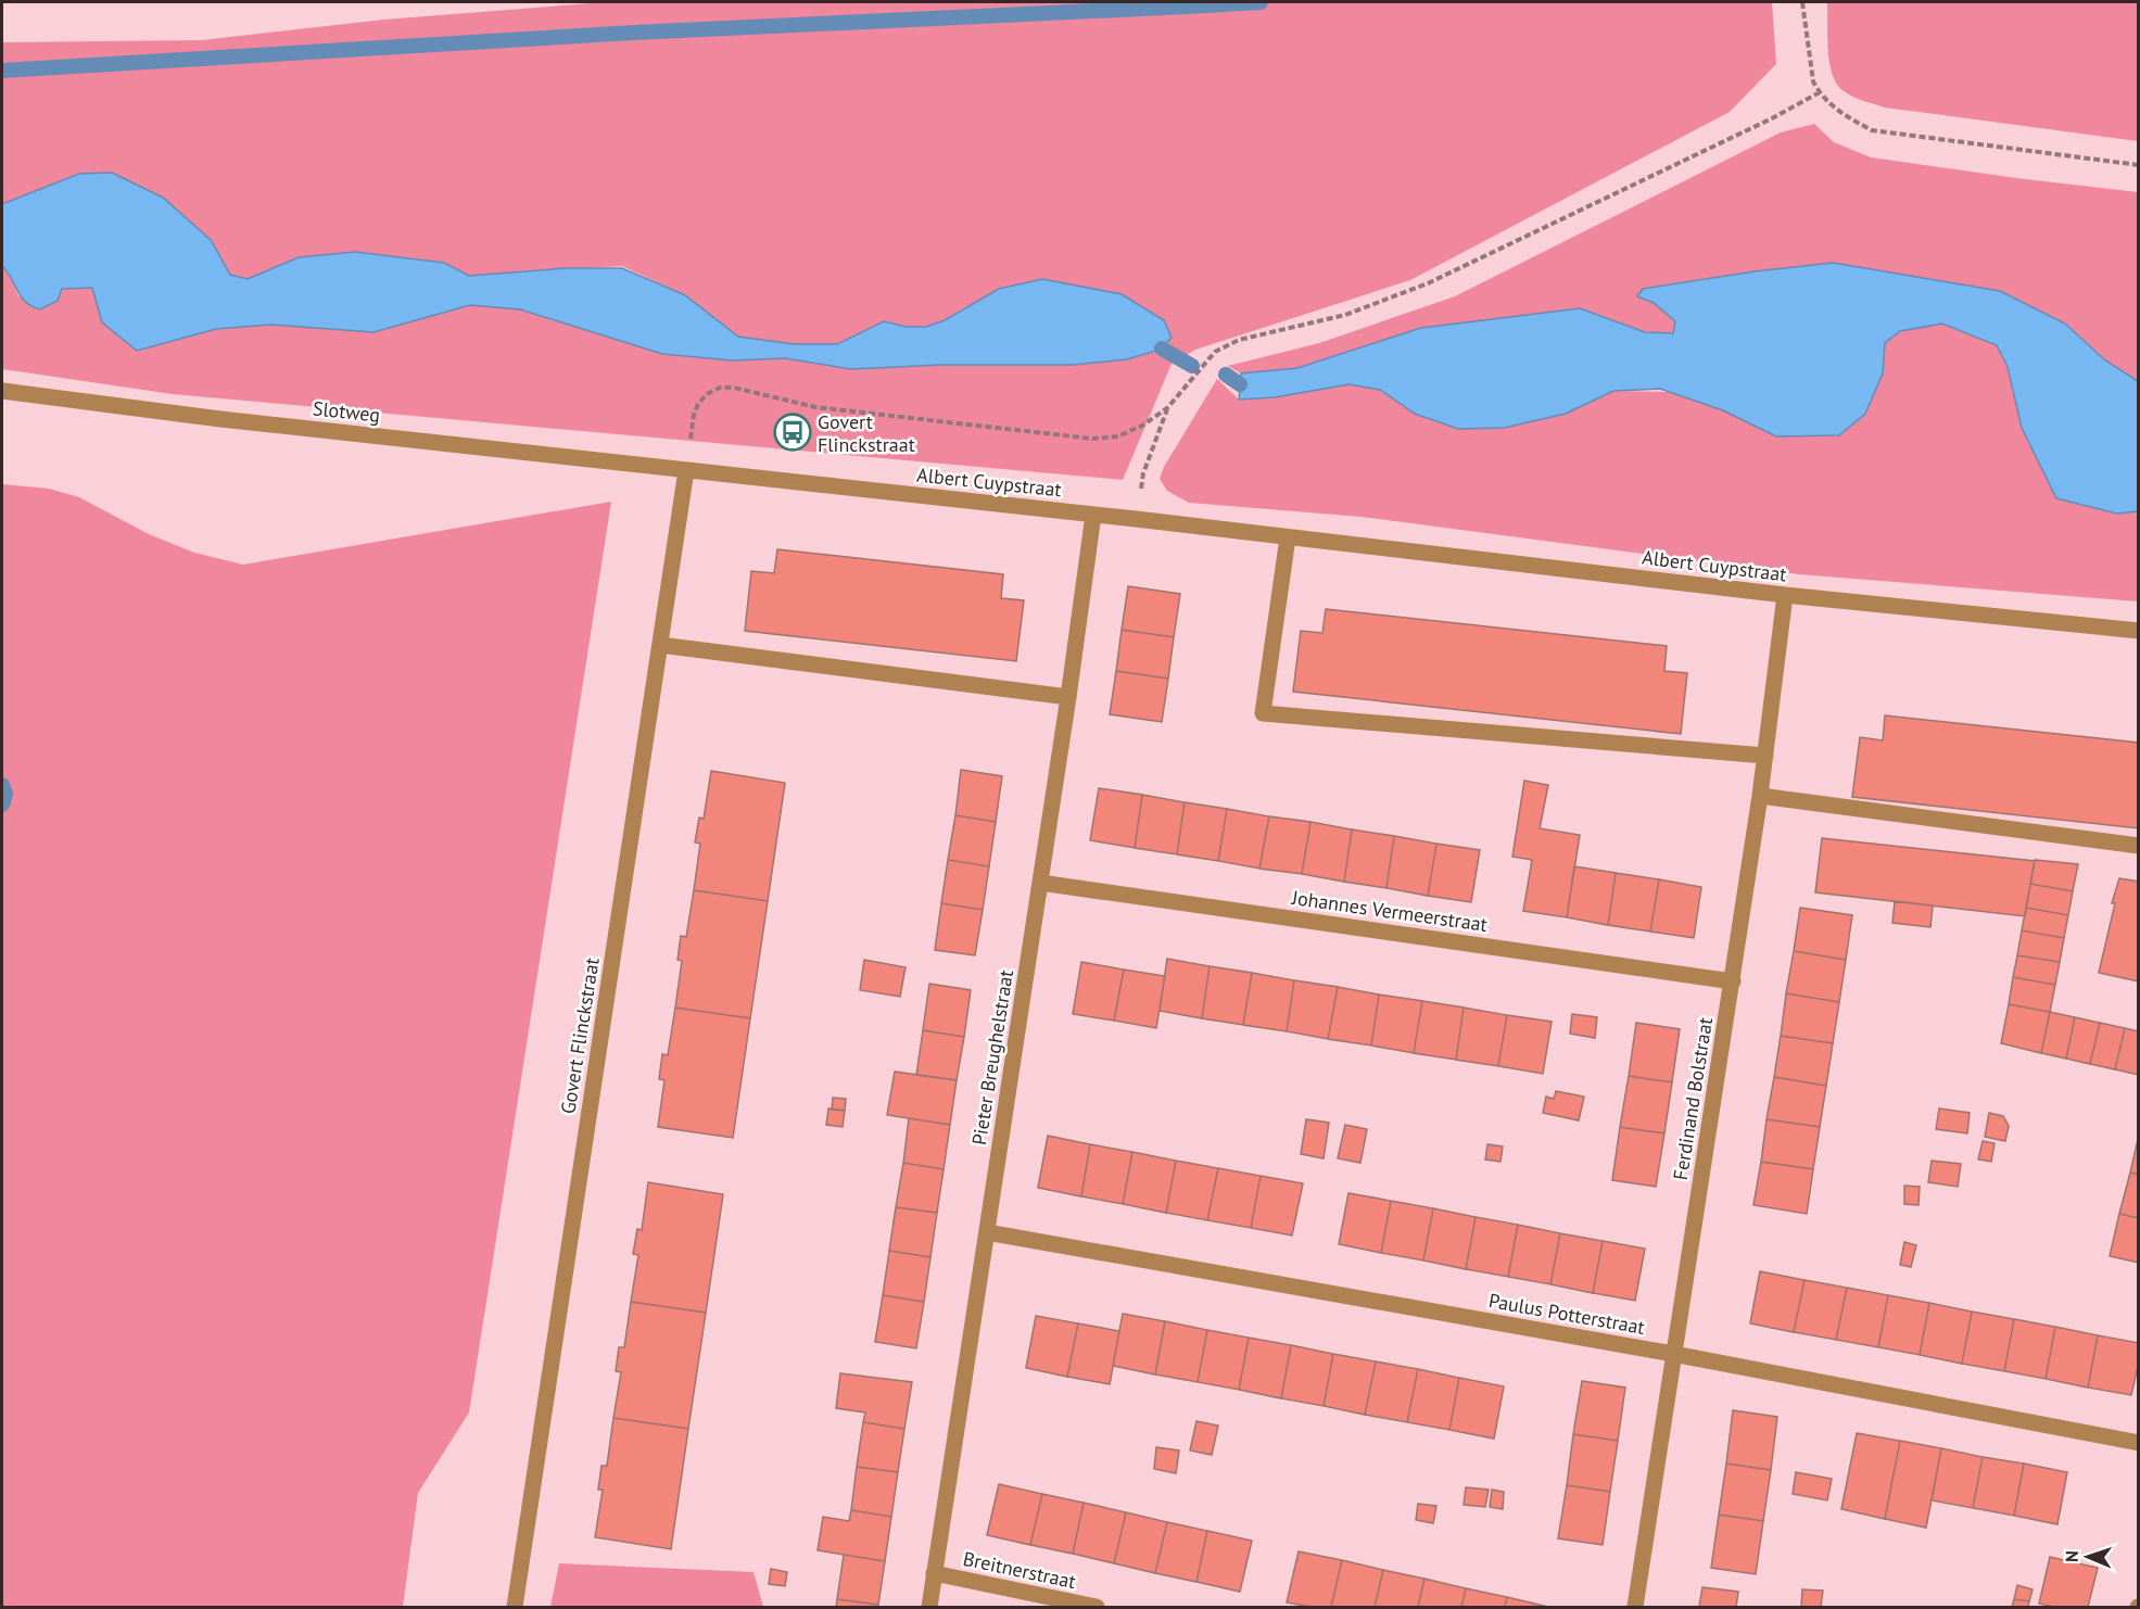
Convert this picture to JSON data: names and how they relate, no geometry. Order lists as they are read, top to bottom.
{
  "streets": {
    "street": [
      "Slotweg",
      "Albert Cuypstraat",
      "Johannes Vermeerstraat",
      "Govert Flinckstraat",
      "Pieter Breughelstraat",
      "Ferdinand Bolstraat",
      "Paulus Potterstraat",
      "Breitnerstraat"
    ]
  },
  "crossings": [
    ["Slotweg", "Albert Cuypstraat"],
    ["Slotweg", "Govert Flinckstraat"],
    ["Albert Cuypstraat", "Govert Flinckstraat"],
    ["Albert Cuypstraat", "Pieter Breughelstraat"],
    ["Albert Cuypstraat", "Ferdinand Bolstraat"],
    ["Johannes Vermeerstraat", "Pieter Breughelstraat"],
    ["Johannes Vermeerstraat", "Ferdinand Bolstraat"],
    ["Pieter Breughelstraat", "Paulus Potterstraat"],
    ["Pieter Breughelstraat", "Breitnerstraat"],
    ["Ferdinand Bolstraat", "Paulus Potterstraat"]
  ],
  "places": {
    "bus stop": ["Govert Flinckstraat"]
  },
  "north": "left"
}
